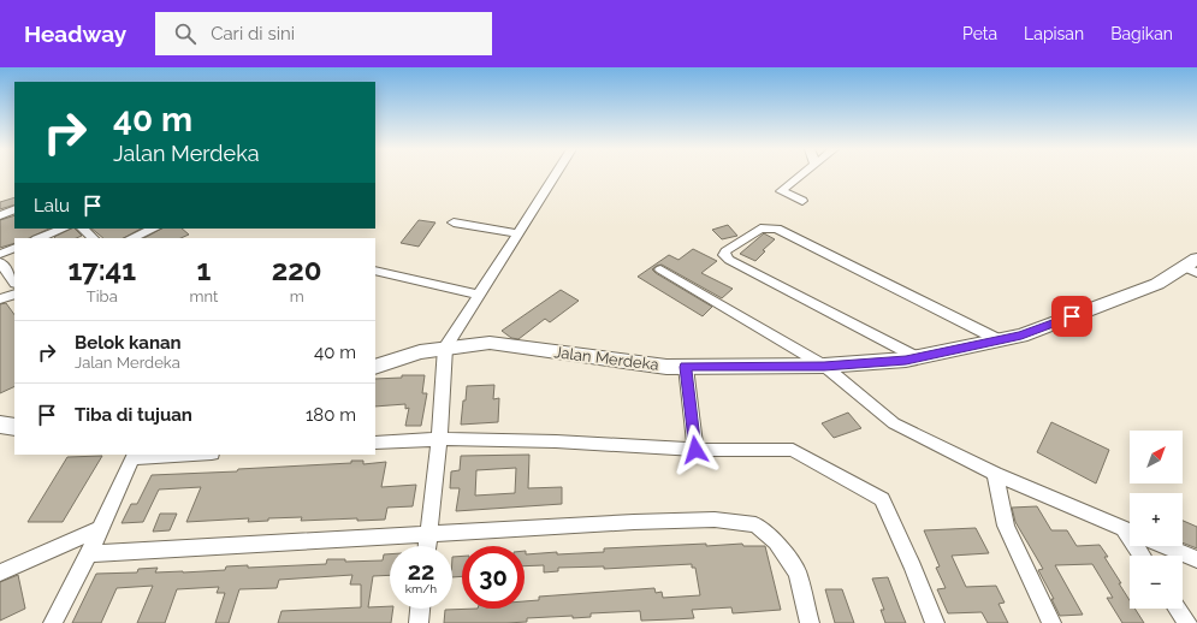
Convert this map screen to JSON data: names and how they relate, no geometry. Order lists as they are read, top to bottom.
{
  "streets": {
    "street": ["Jalan Merdeka"]
  },
  "north": "top right",
  "page": {
    "header": "Headway",
    "search": "Cari di sini",
    "nav": ["Peta", "Lapisan", "Bagikan"],
    "turn": ["40 m", "Jalan Merdeka"],
    "then": "Lalu",
    "eta": [
      "17:41",
      "Tiba",
      "1",
      "mnt",
      "220",
      "m"
    ],
    "list": [
      {
        "name": "Belok kanan",
        "note": "Jalan Merdeka",
        "value": "40 m"
      },
      {
        "name": "Tiba di tujuan",
        "value": "180 m"
      }
    ],
    "map_buttons": ["+", "−"],
    "speed": "22 km/h",
    "limit": "30"
  }
}
